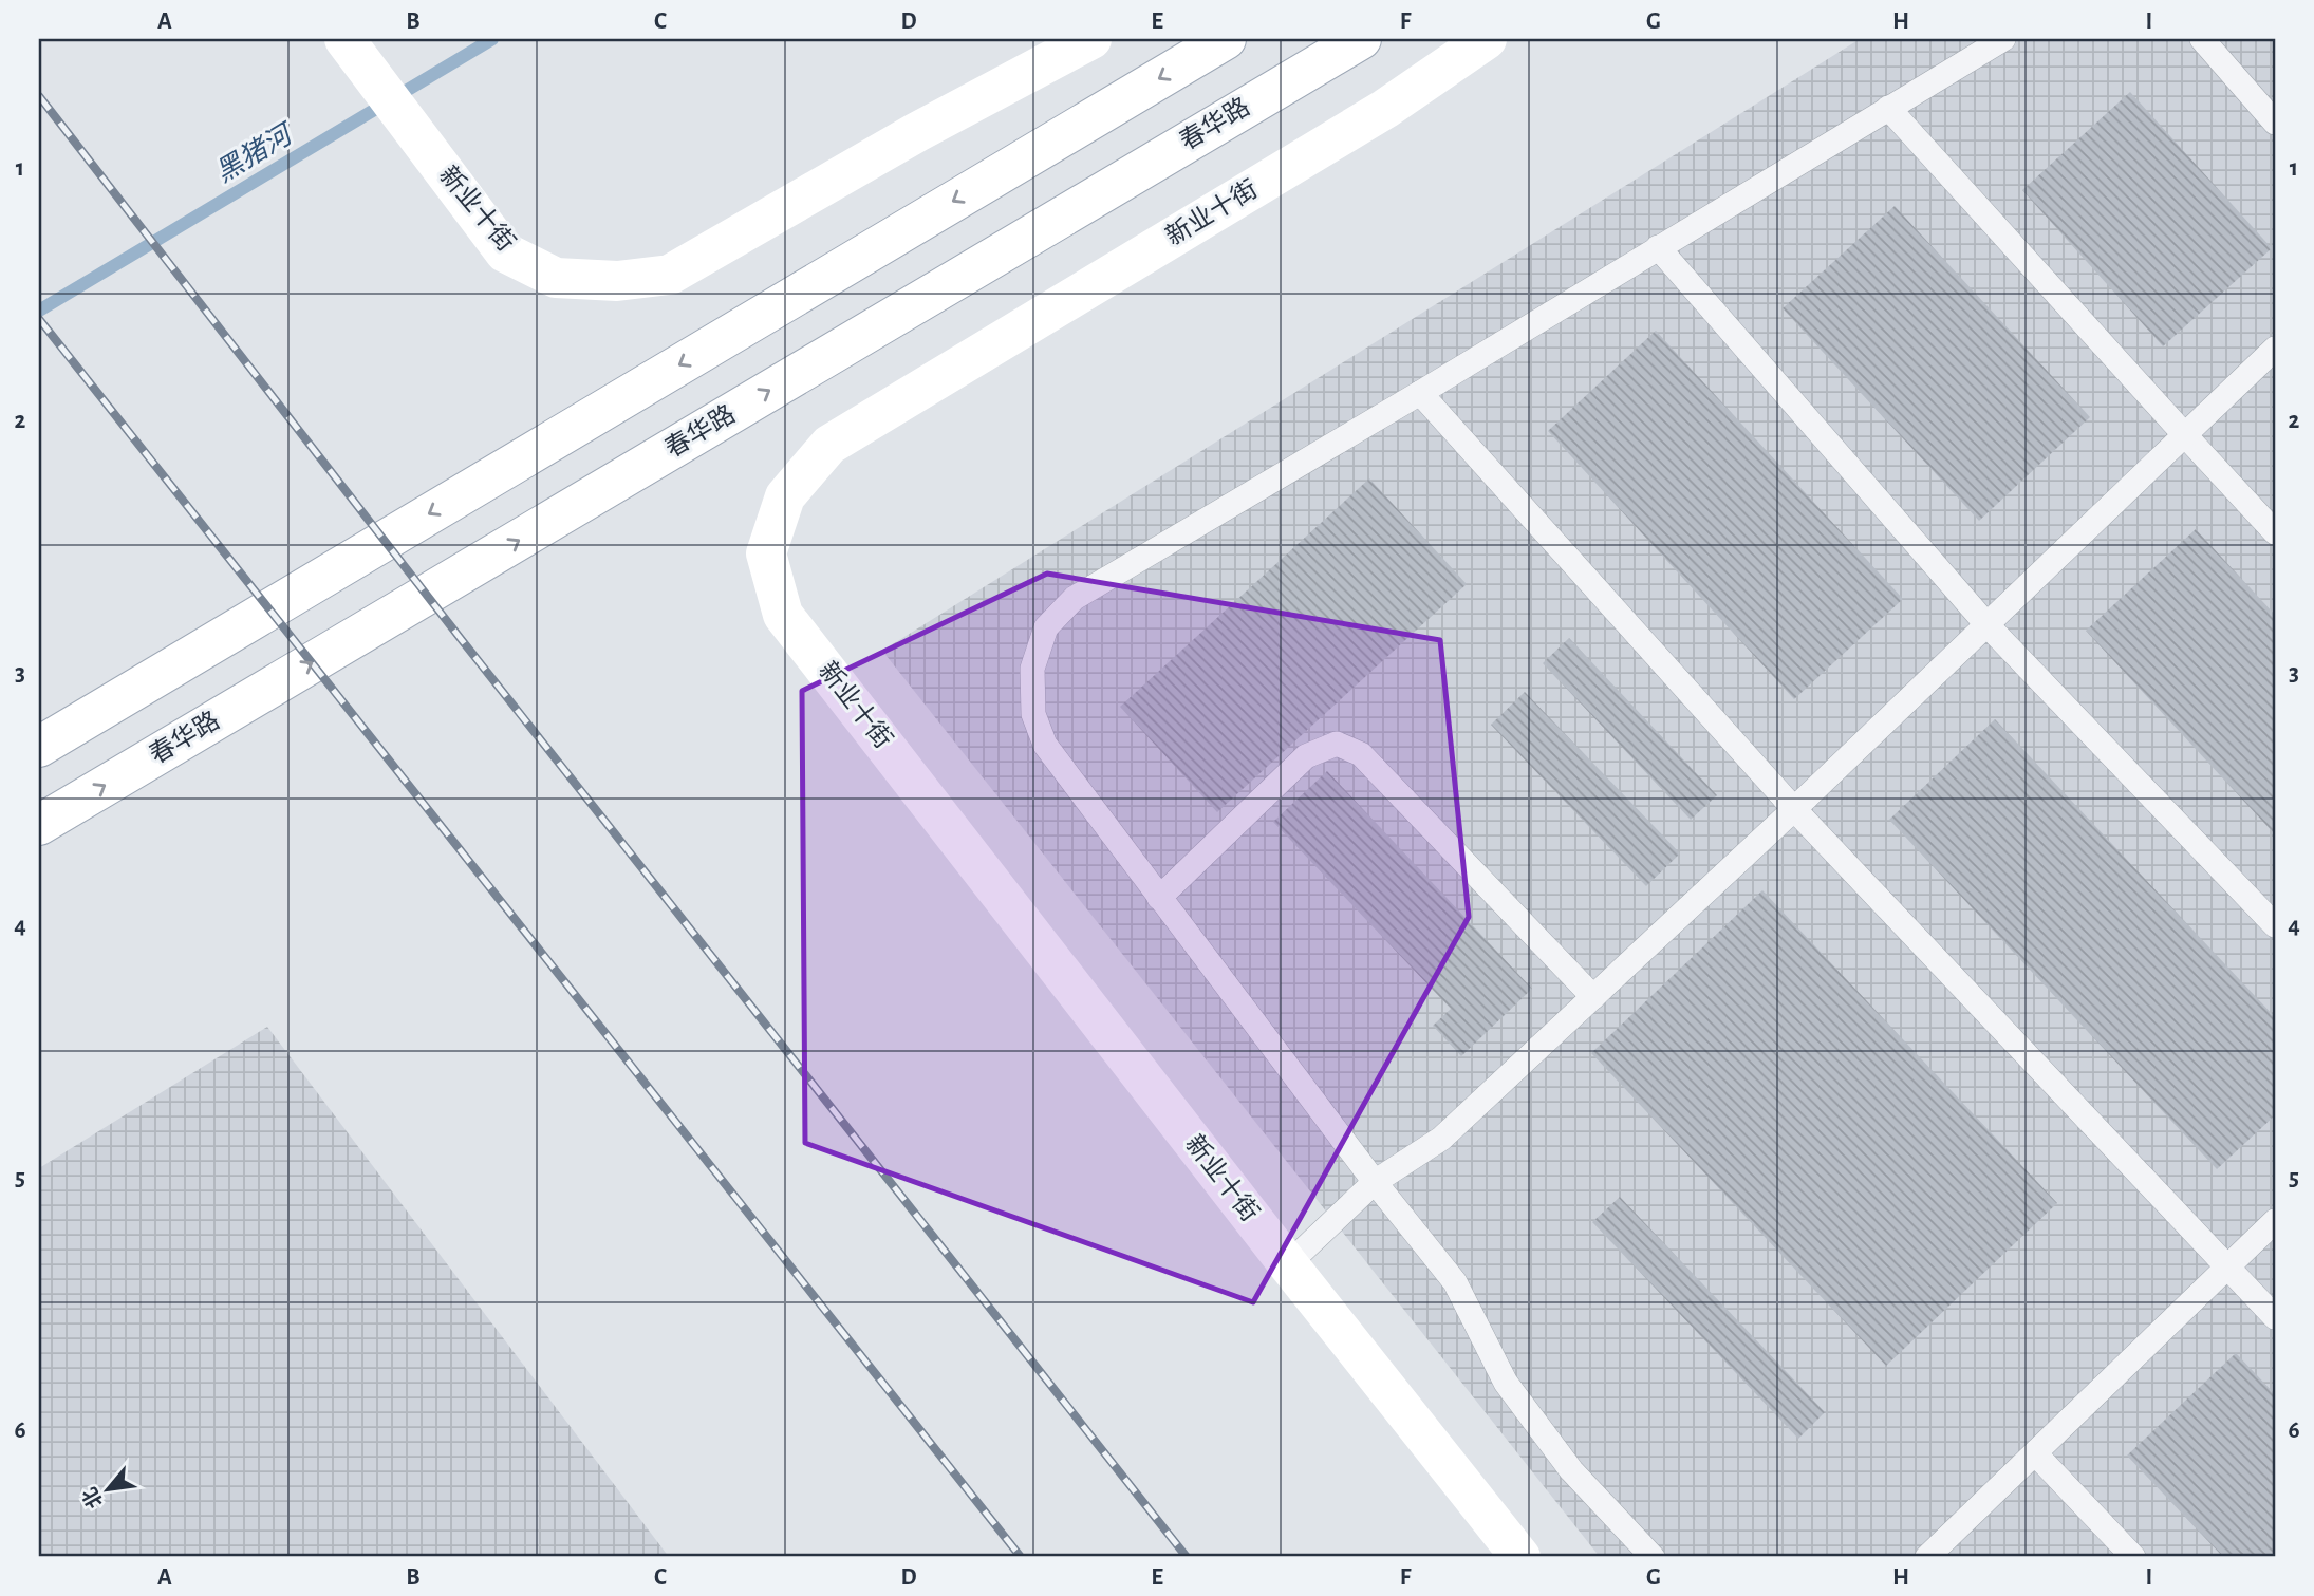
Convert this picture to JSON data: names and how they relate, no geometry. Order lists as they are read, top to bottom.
{
  "streets": {
    "main road": ["春华路", "新业十街"]
  },
  "water": ["黑猪河"],
  "north": "bottom left",
  "grid": {
    "columns": [
      "A",
      "B",
      "C",
      "D",
      "E",
      "F",
      "G",
      "H",
      "I"
    ],
    "rows": [
      "1",
      "2",
      "3",
      "4",
      "5",
      "6"
    ]
  }
}
